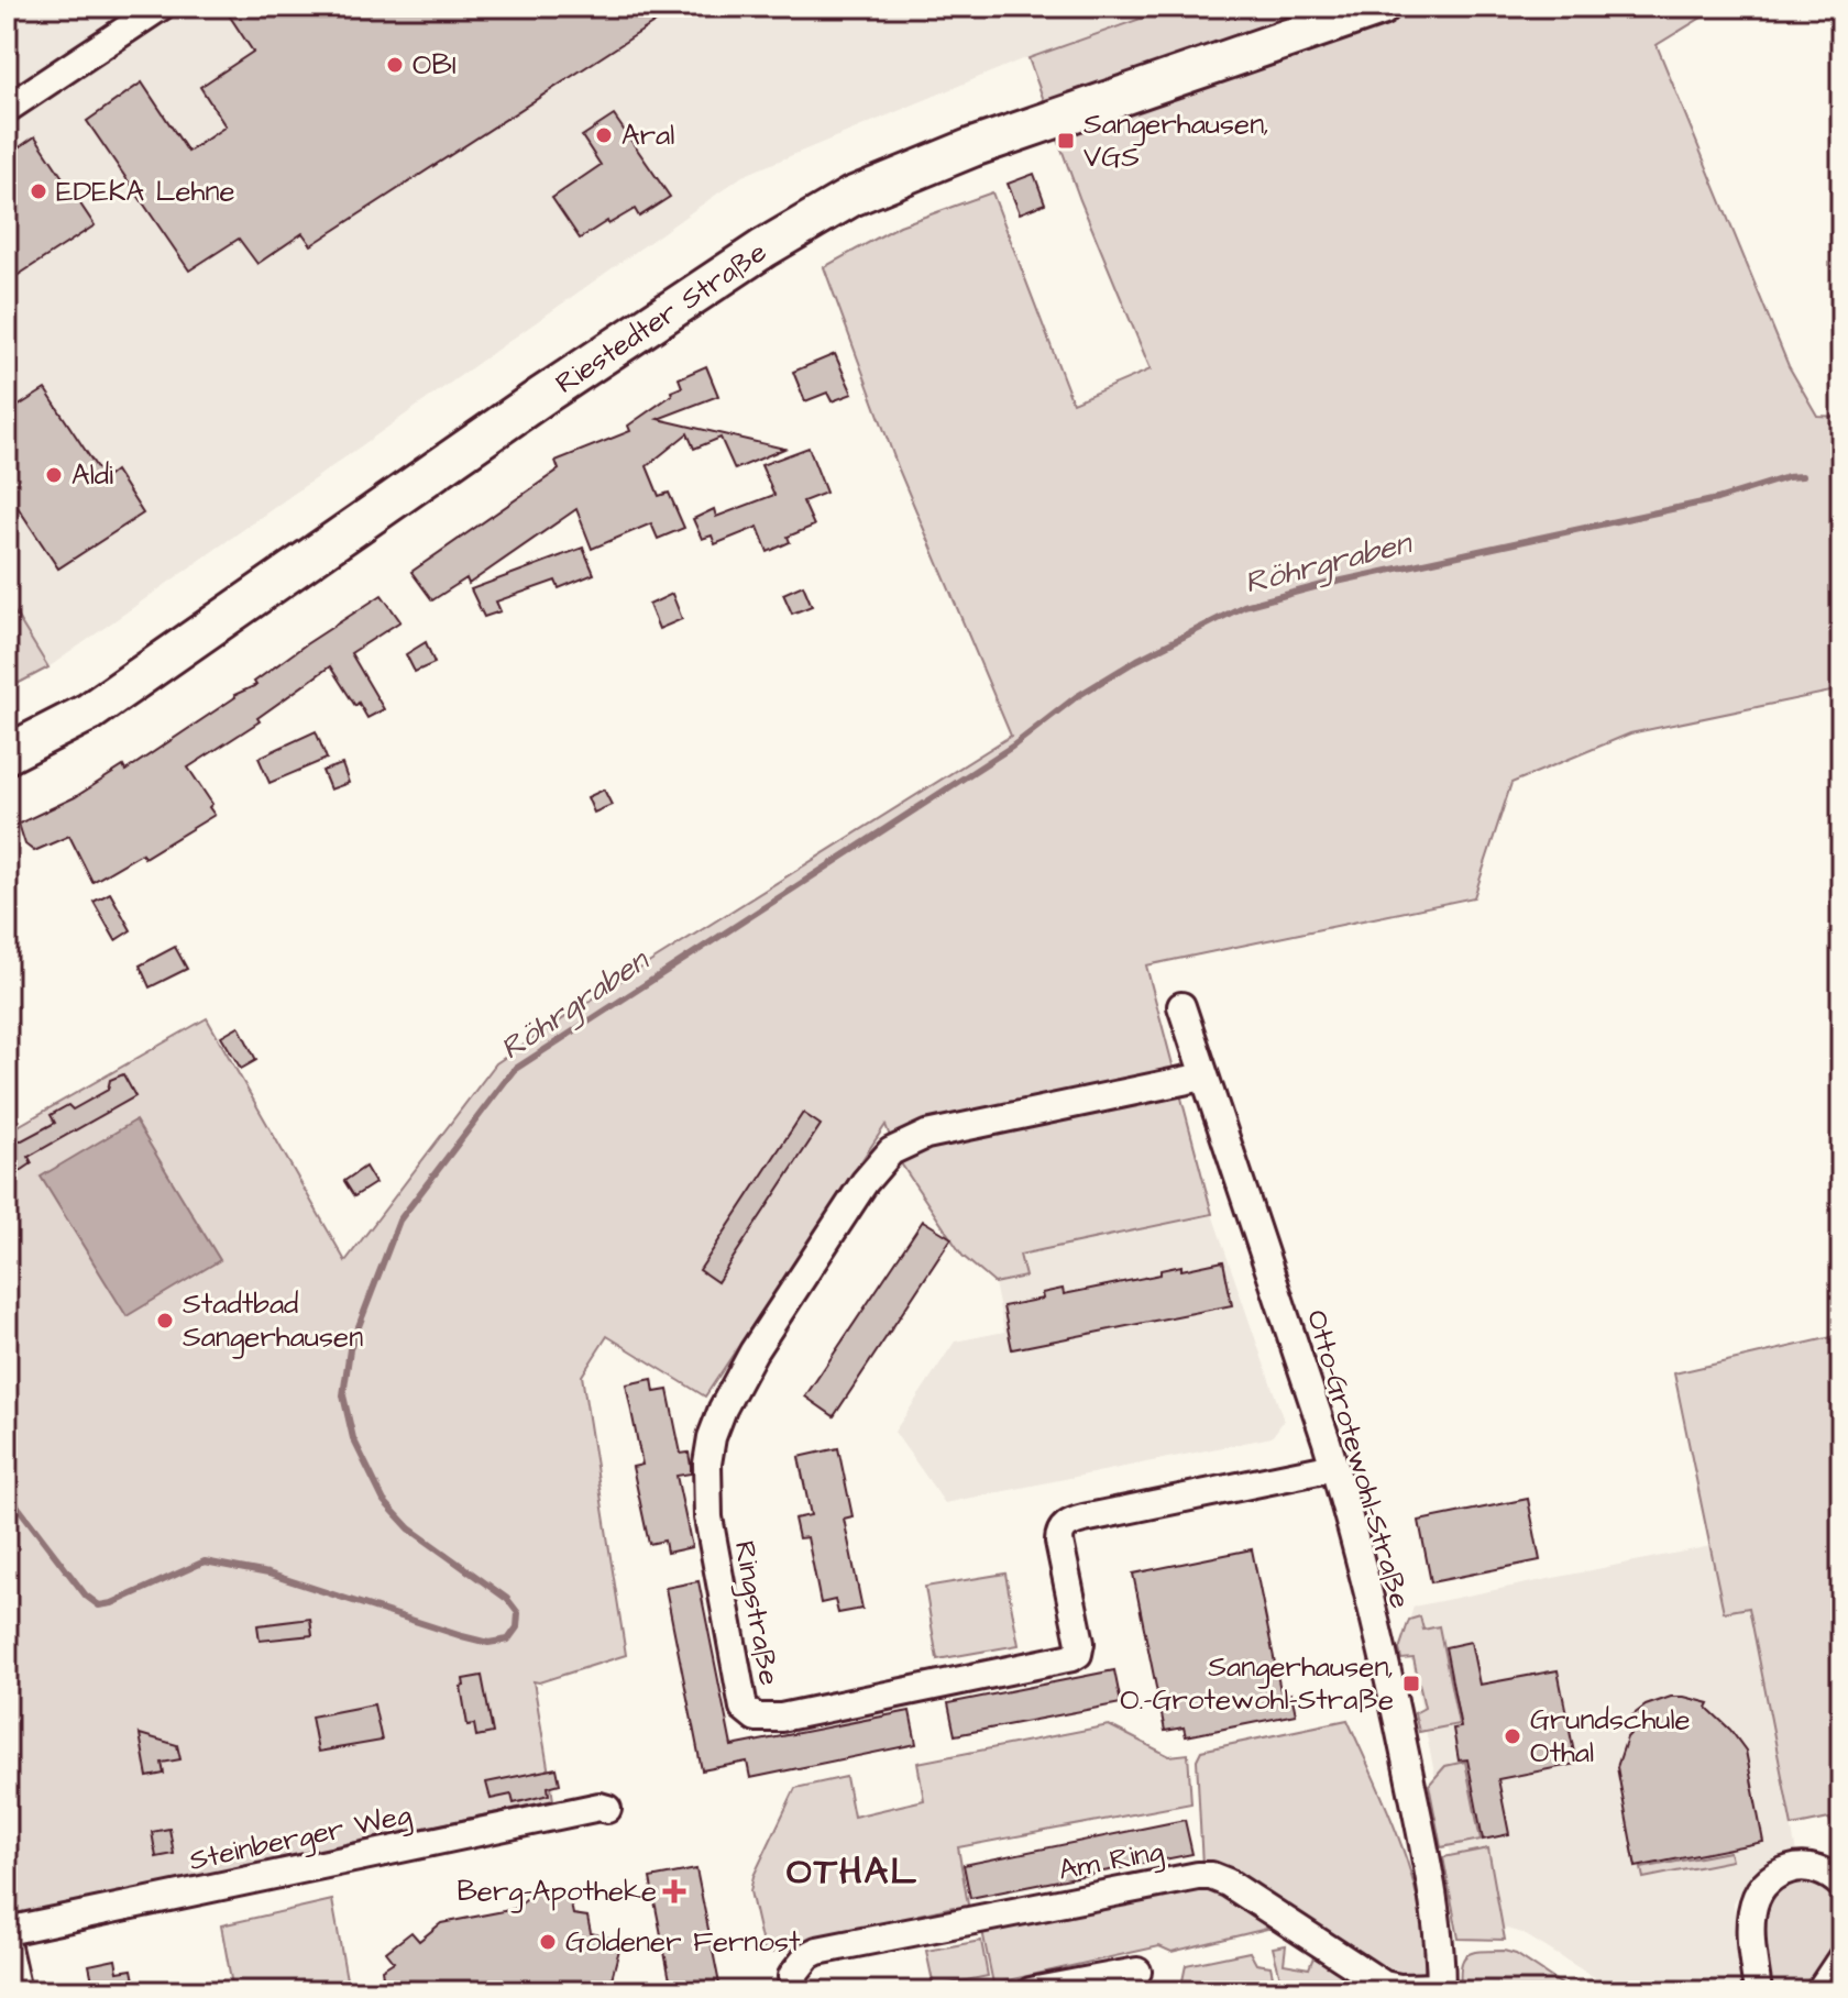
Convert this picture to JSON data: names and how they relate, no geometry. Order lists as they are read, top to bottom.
{
  "streets": {
    "main road": ["Riestedter Straße"],
    "street": [
      "Otto-Grotewohl-Straße",
      "Ringstraße",
      "Steinberger Weg",
      "Am Ring"
    ]
  },
  "crossings": [
    ["Otto-Grotewohl-Straße", "Ringstraße"],
    ["Otto-Grotewohl-Straße", "Am Ring"]
  ],
  "districts": ["OTHAL"],
  "water": ["Röhrgraben"],
  "places": {
    "other": [
      "OBI",
      "Aral",
      "EDEKA Lehne",
      "Aldi",
      "Stadtbad Sangerhausen",
      "Grundschule Othal",
      "Goldener Fernost"
    ],
    "transit": ["Sangerhausen, VGS", "Sangerhausen, O.-Grotewohl-Straße"],
    "health": ["Berg-Apotheke"]
  }
}
